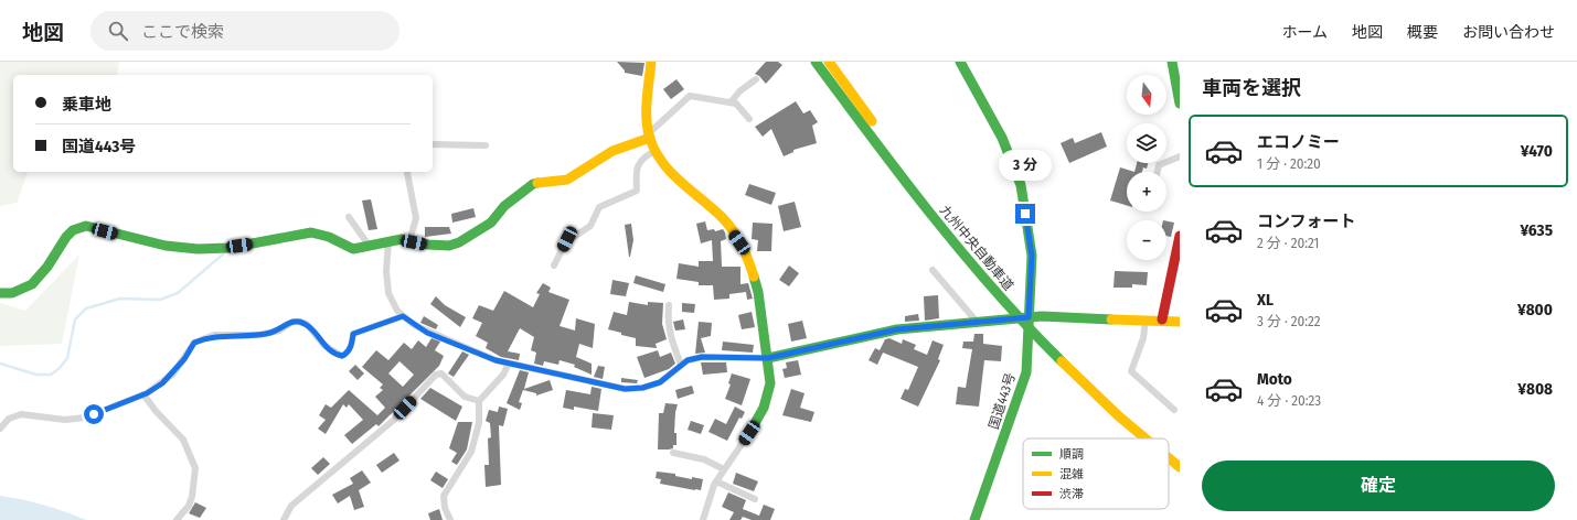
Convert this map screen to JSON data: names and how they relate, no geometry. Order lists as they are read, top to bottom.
{
  "streets": {
    "main road": ["九州中央自動車道", "国道443号"]
  },
  "legend": ["順調", "混雑", "渋滞"],
  "north": "bottom",
  "page": {
    "header": "地図",
    "search": "ここで検索",
    "nav": [
      "ホーム",
      "地図",
      "概要",
      "お問い合わせ"
    ],
    "heading": "車両を選択",
    "map_buttons": ["+", "−"],
    "banner": ["乗車地", "国道443号"],
    "list": [
      {
        "name": "エコノミー",
        "note": "1 分 · 20:20",
        "value": "¥470"
      },
      {
        "name": "コンフォート",
        "note": "2 分 · 20:21",
        "value": "¥635"
      },
      {
        "name": "XL",
        "note": "3 分 · 20:22",
        "value": "¥800"
      },
      {
        "name": "Moto",
        "note": "4 分 · 20:23",
        "value": "¥808"
      }
    ],
    "bubble": "3 分",
    "buttons": "確定"
  }
}
